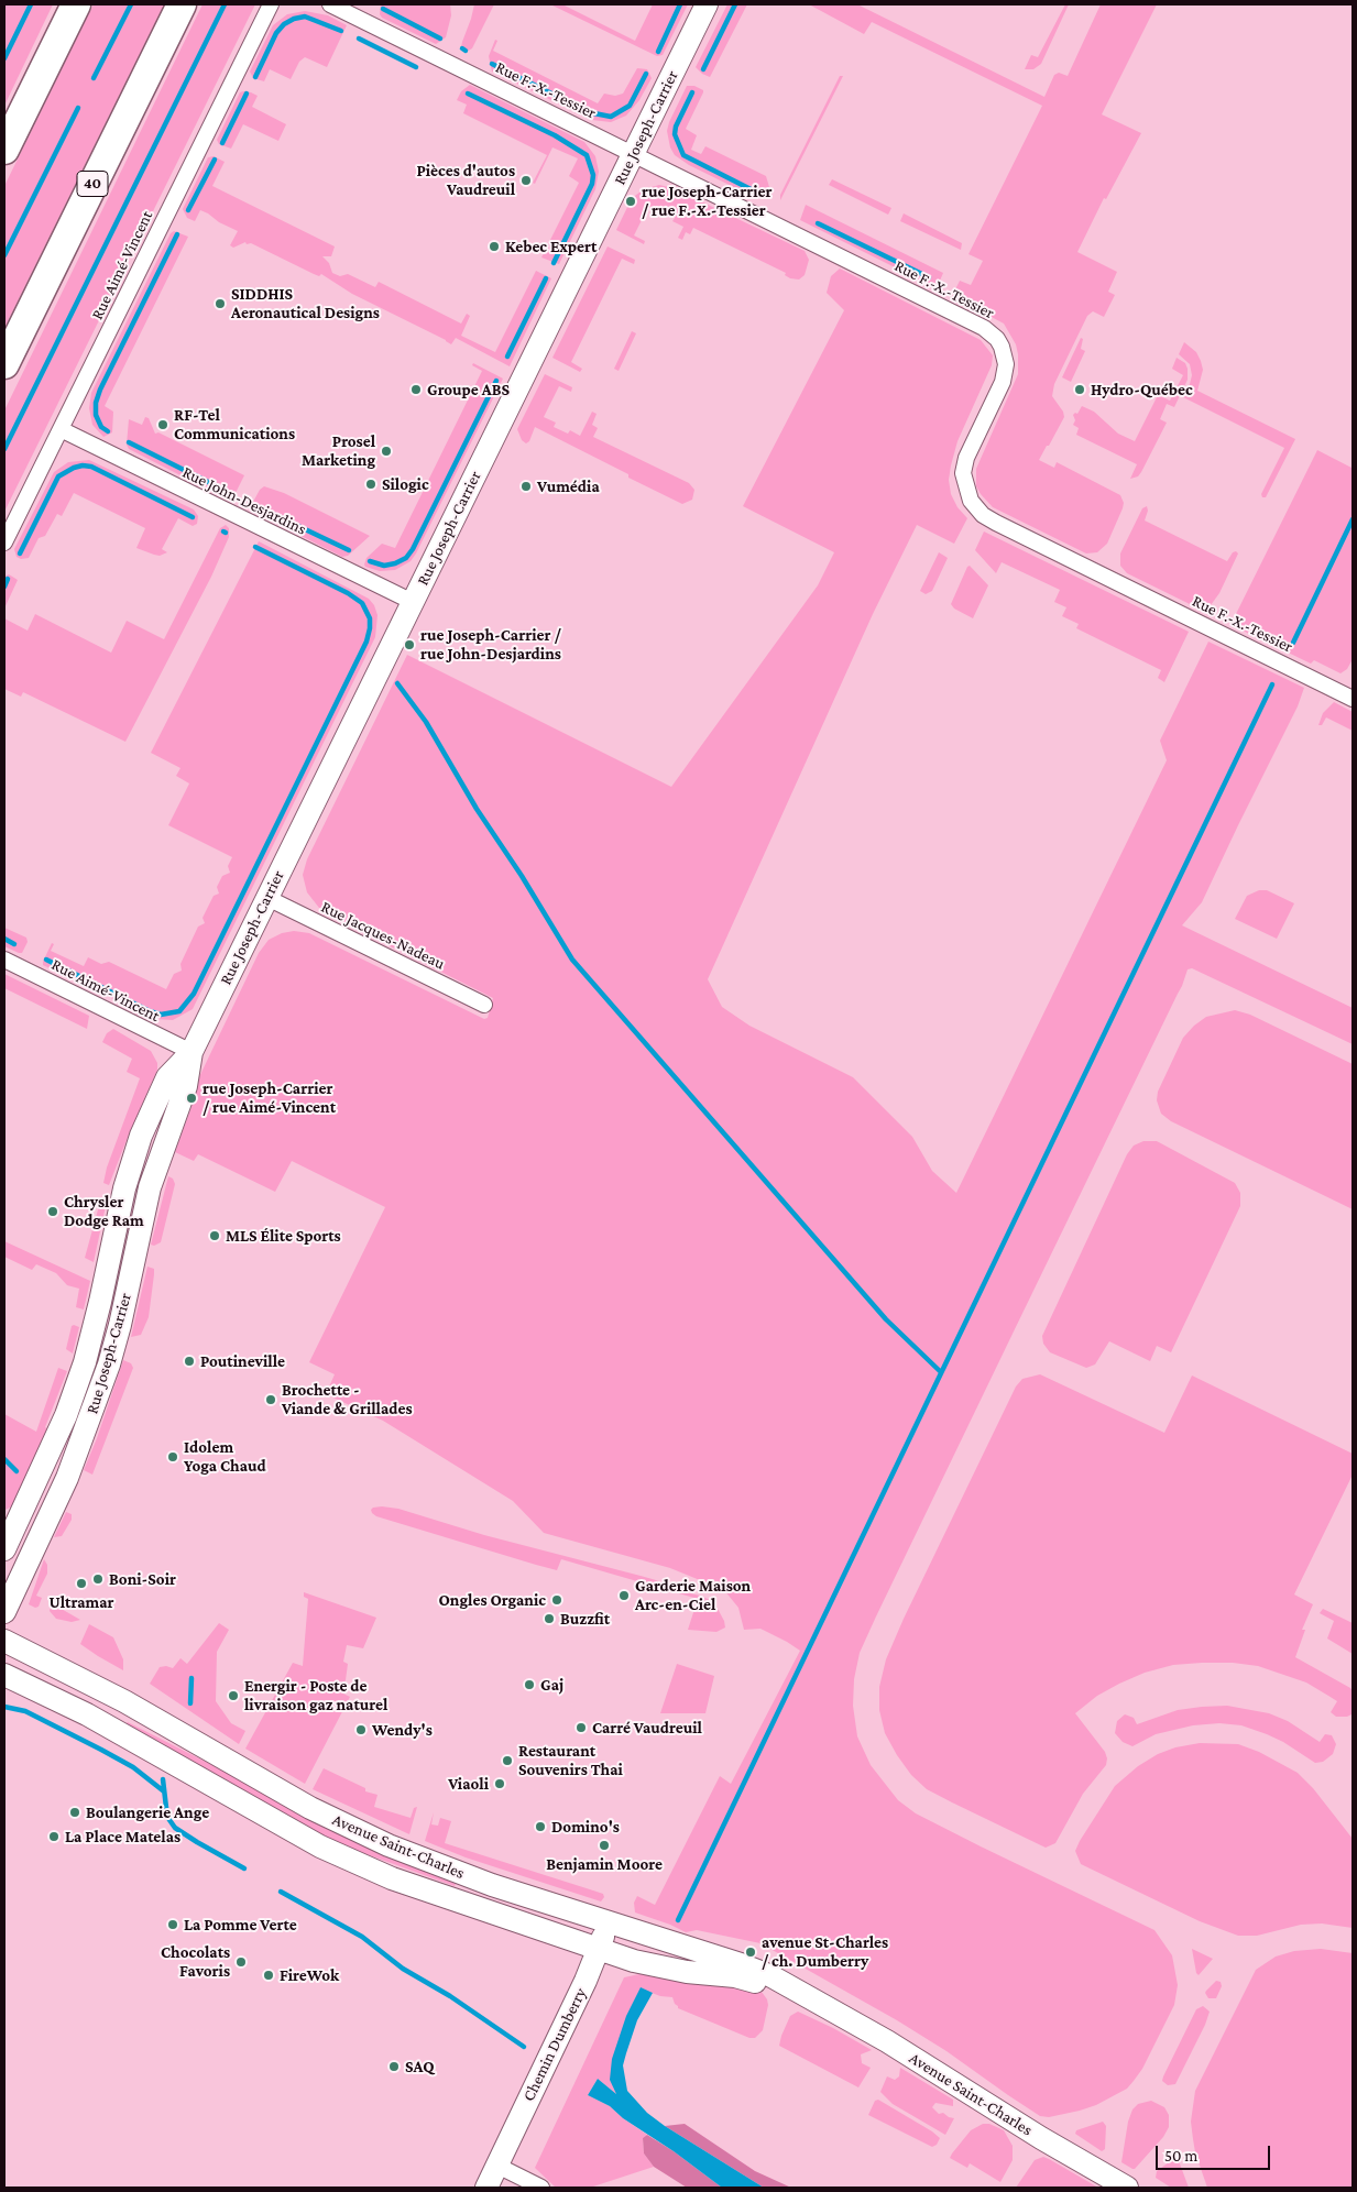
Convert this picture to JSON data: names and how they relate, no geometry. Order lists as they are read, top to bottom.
{
  "streets": {
    "highway": ["40"],
    "street": [
      "Rue F.-X.-Tessier",
      "Rue Joseph-Carrier",
      "Rue Aimé-Vincent",
      "Rue John-Desjardins",
      "Rue Jacques-Nadeau",
      "Avenue Saint-Charles",
      "Chemin Dumberry"
    ]
  },
  "crossings": [
    ["Rue F.-X.-Tessier", "Rue Joseph-Carrier"],
    ["Rue Joseph-Carrier", "Rue Aimé-Vincent"],
    ["Rue Joseph-Carrier", "Rue John-Desjardins"],
    ["Rue Joseph-Carrier", "Rue Jacques-Nadeau"],
    ["Rue Aimé-Vincent", "Rue John-Desjardins"],
    ["Avenue Saint-Charles", "Chemin Dumberry"]
  ],
  "places": [
    "Pièces d'autos Vaudreuil",
    "rue Joseph-Carrier / rue F.-X.-Tessier",
    "Kebec Expert",
    "SIDDHIS Aeronautical Designs",
    "Groupe ABS",
    "Hydro-Québec",
    "RF-Tel Communications",
    "Prosel Marketing",
    "Silogic",
    "Vumédia",
    "rue Joseph-Carrier / rue John-Desjardins",
    "rue Joseph-Carrier / rue Aimé-Vincent",
    "Chrysler Dodge Ram",
    "MLS Élite Sports",
    "Poutineville",
    "Brochette - Viande & Grillades",
    "Idolem Yoga Chaud",
    "Boni-Soir",
    "Ultramar",
    "Garderie Maison Arc-en-Ciel",
    "Ongles Organic",
    "Buzzfit",
    "Gaj",
    "Energir - Poste de livraison gaz naturel",
    "Carré Vaudreuil",
    "Wendy's",
    "Restaurant Souvenirs Thai",
    "Viaoli",
    "Boulangerie Ange",
    "Domino's",
    "La Place Matelas",
    "Benjamin Moore",
    "La Pomme Verte",
    "avenue St-Charles / ch. Dumberry",
    "Chocolats Favoris",
    "FireWok",
    "SAQ"
  ],
  "scale_bar": "50 m"
}
